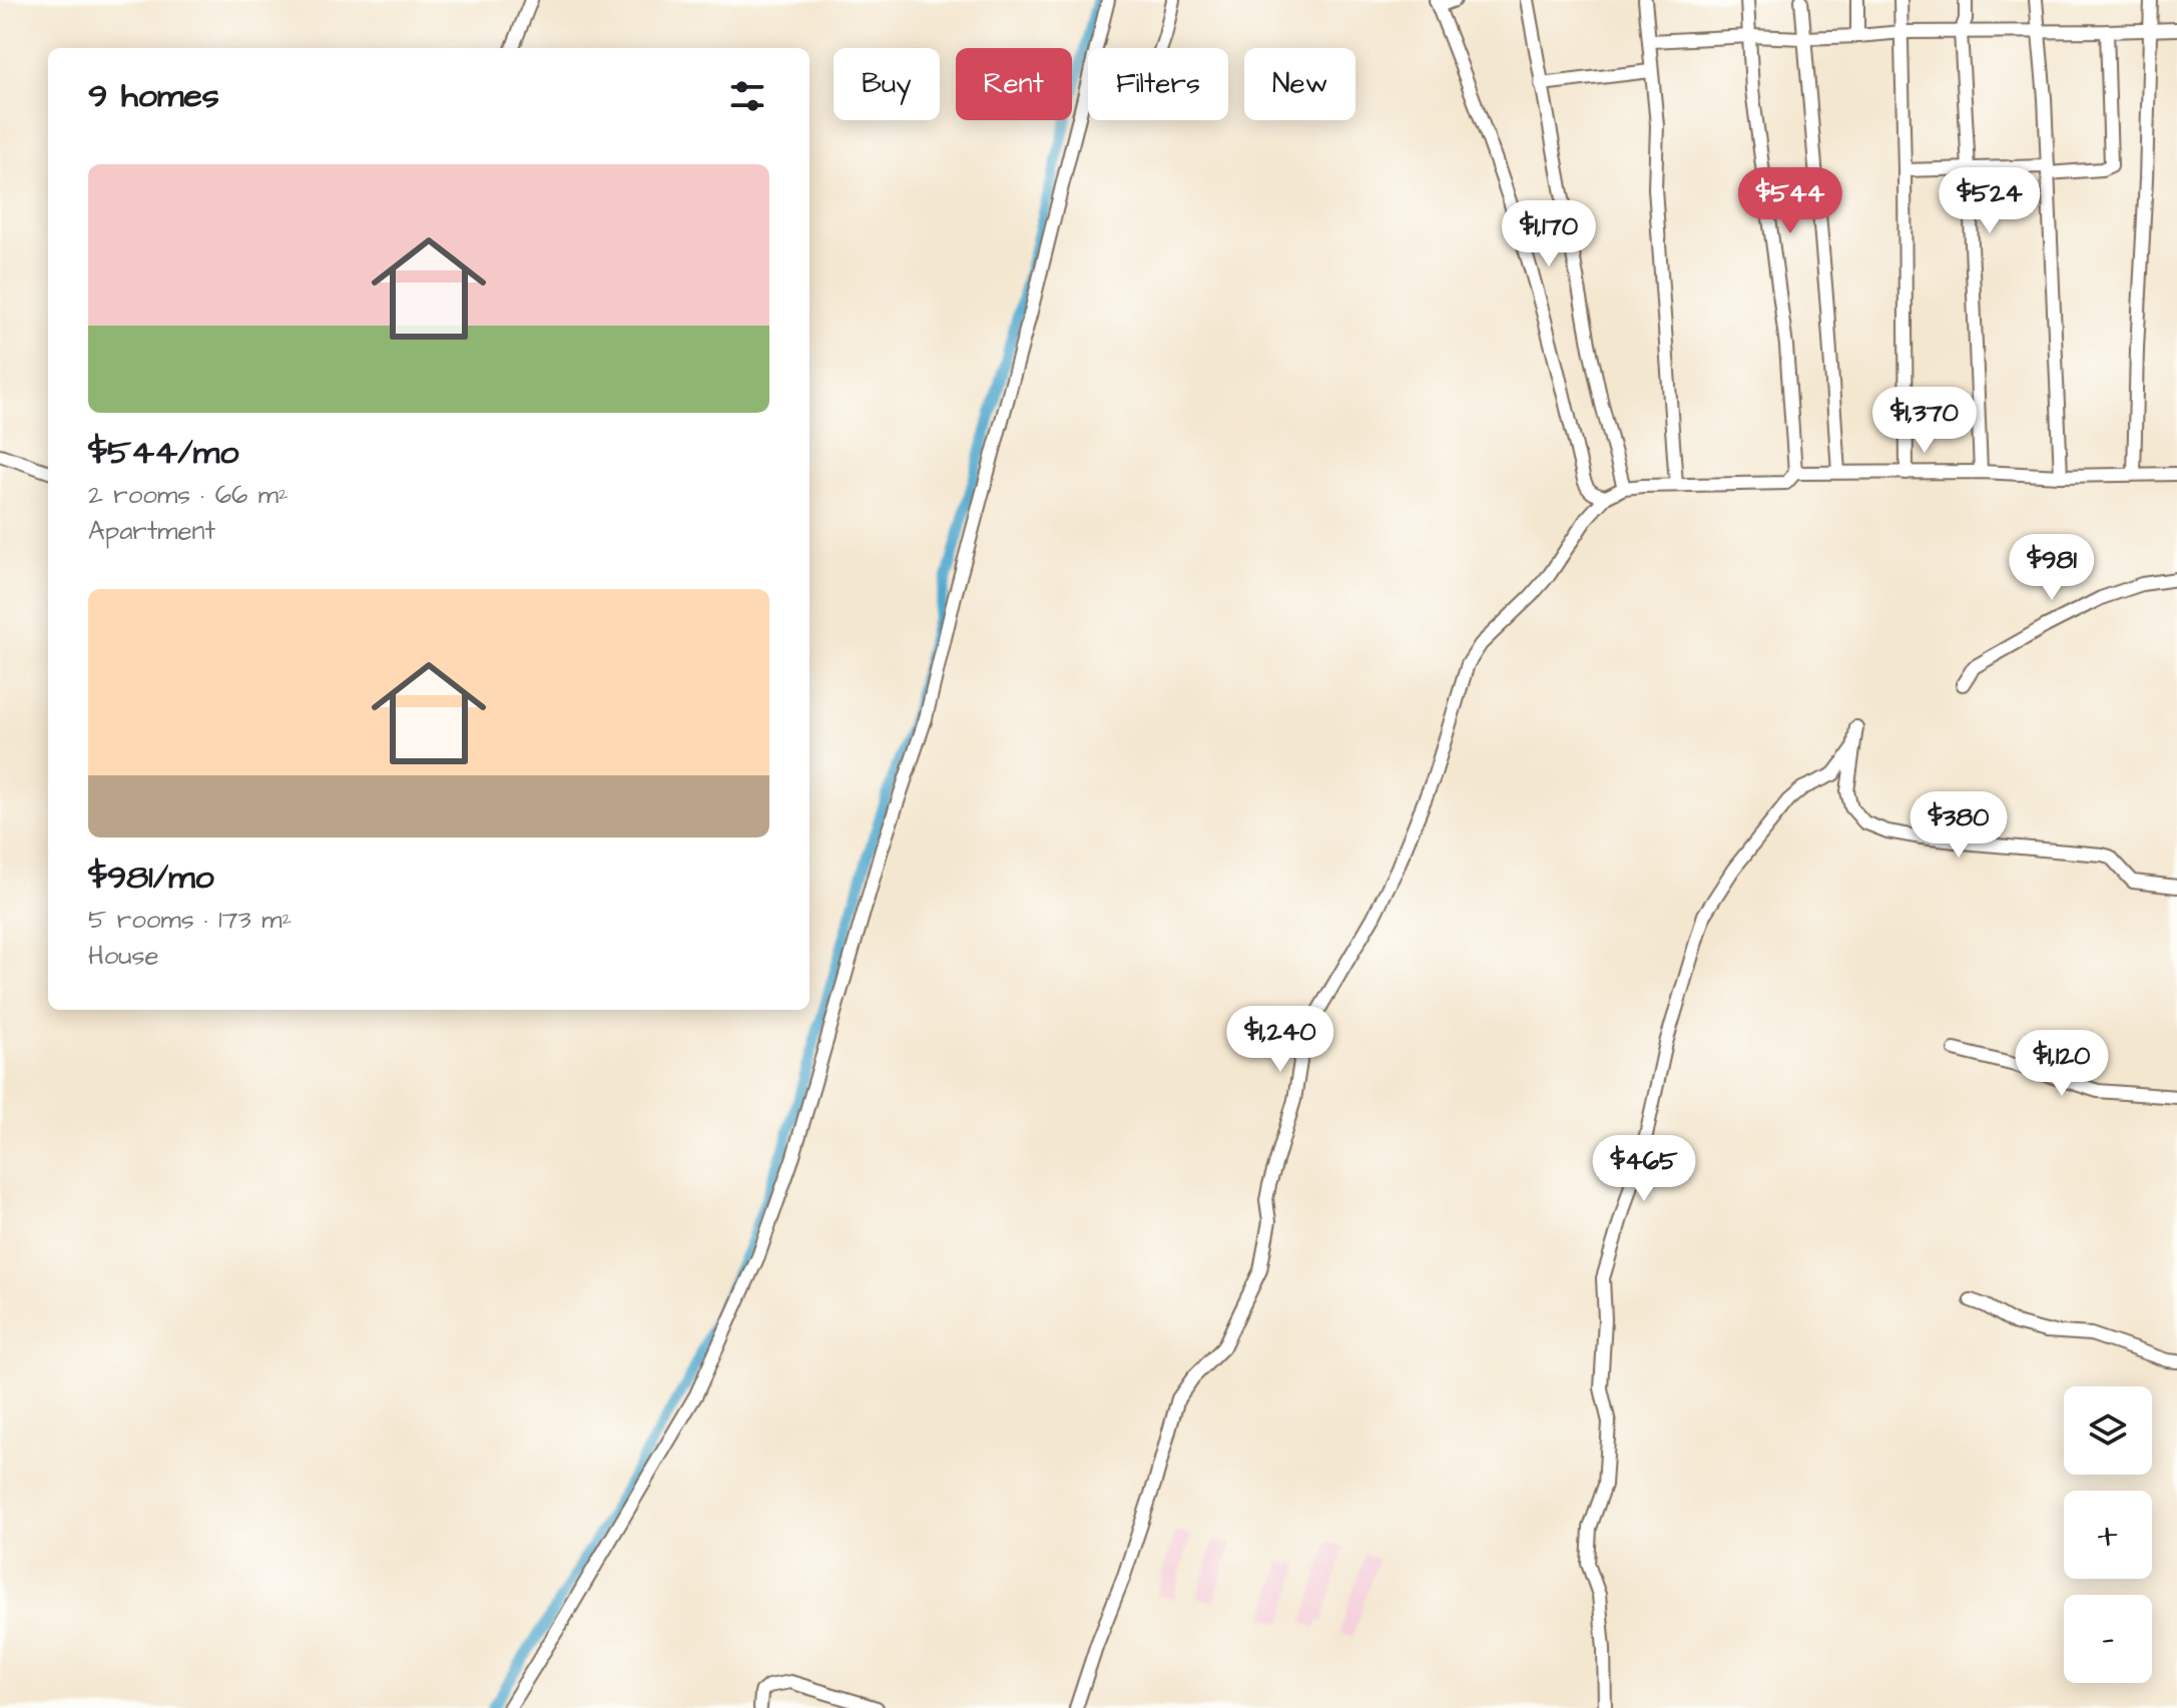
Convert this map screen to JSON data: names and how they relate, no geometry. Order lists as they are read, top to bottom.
{
  "page": {
    "chip": [
      "Buy",
      "Rent",
      "Filters",
      "New"
    ],
    "heading": "9 homes",
    "list": [
      {
        "name": "$544/mo",
        "note": "2 rooms · 66 m² · Apartment"
      },
      {
        "name": "$981/mo",
        "note": "5 rooms · 173 m² · House"
      }
    ],
    "price": [
      "$544",
      "$524",
      "$1,170",
      "$1,370",
      "$981",
      "$380",
      "$1,240",
      "$1,120",
      "$465"
    ],
    "map_buttons": ["+", "−"]
  }
}
